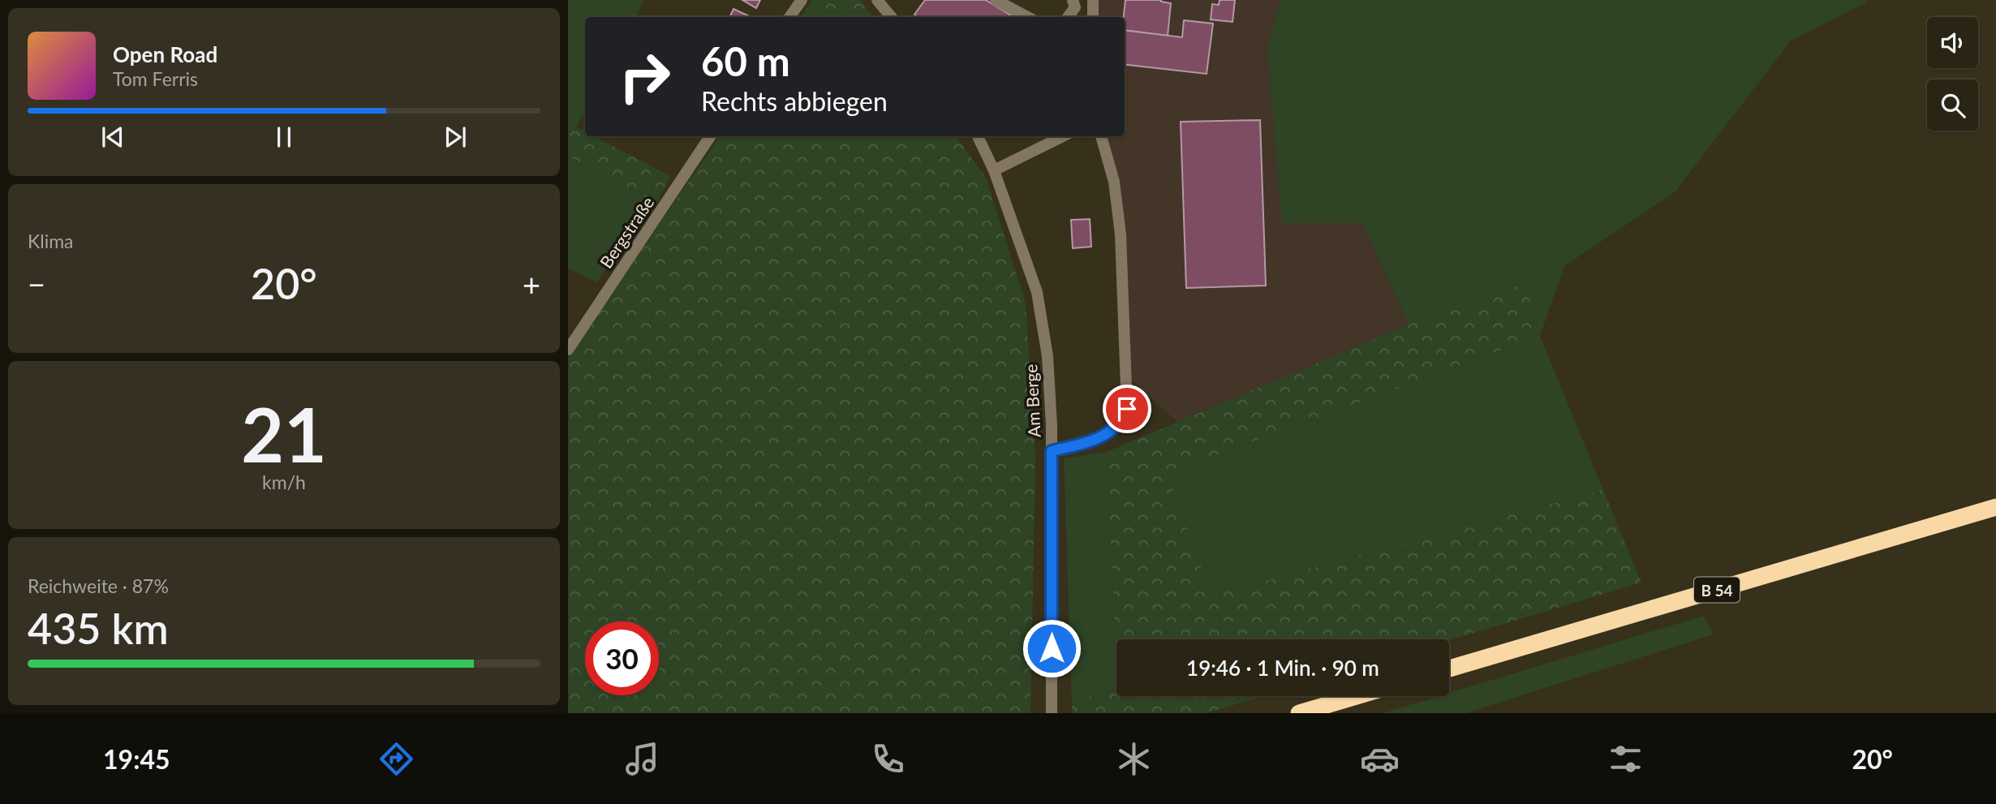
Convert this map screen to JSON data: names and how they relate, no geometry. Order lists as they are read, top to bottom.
{
  "streets": {
    "highway": ["B 54"],
    "street": ["Bergstraße", "Am Berge"]
  },
  "page": {
    "turn": ["60 m", "Rechts abbiegen"],
    "song": ["Open Road", "Tom Ferris"],
    "tile": [
      "Klima",
      ["21", "km/h"],
      ["Reichweite · 87%", "435 km"]
    ],
    "heat": ["−", "20°", "+"],
    "limit": "30",
    "trip": "19:46 · 1 Min. · 90 m",
    "tabs": ["19:45", "20°"]
  }
}
